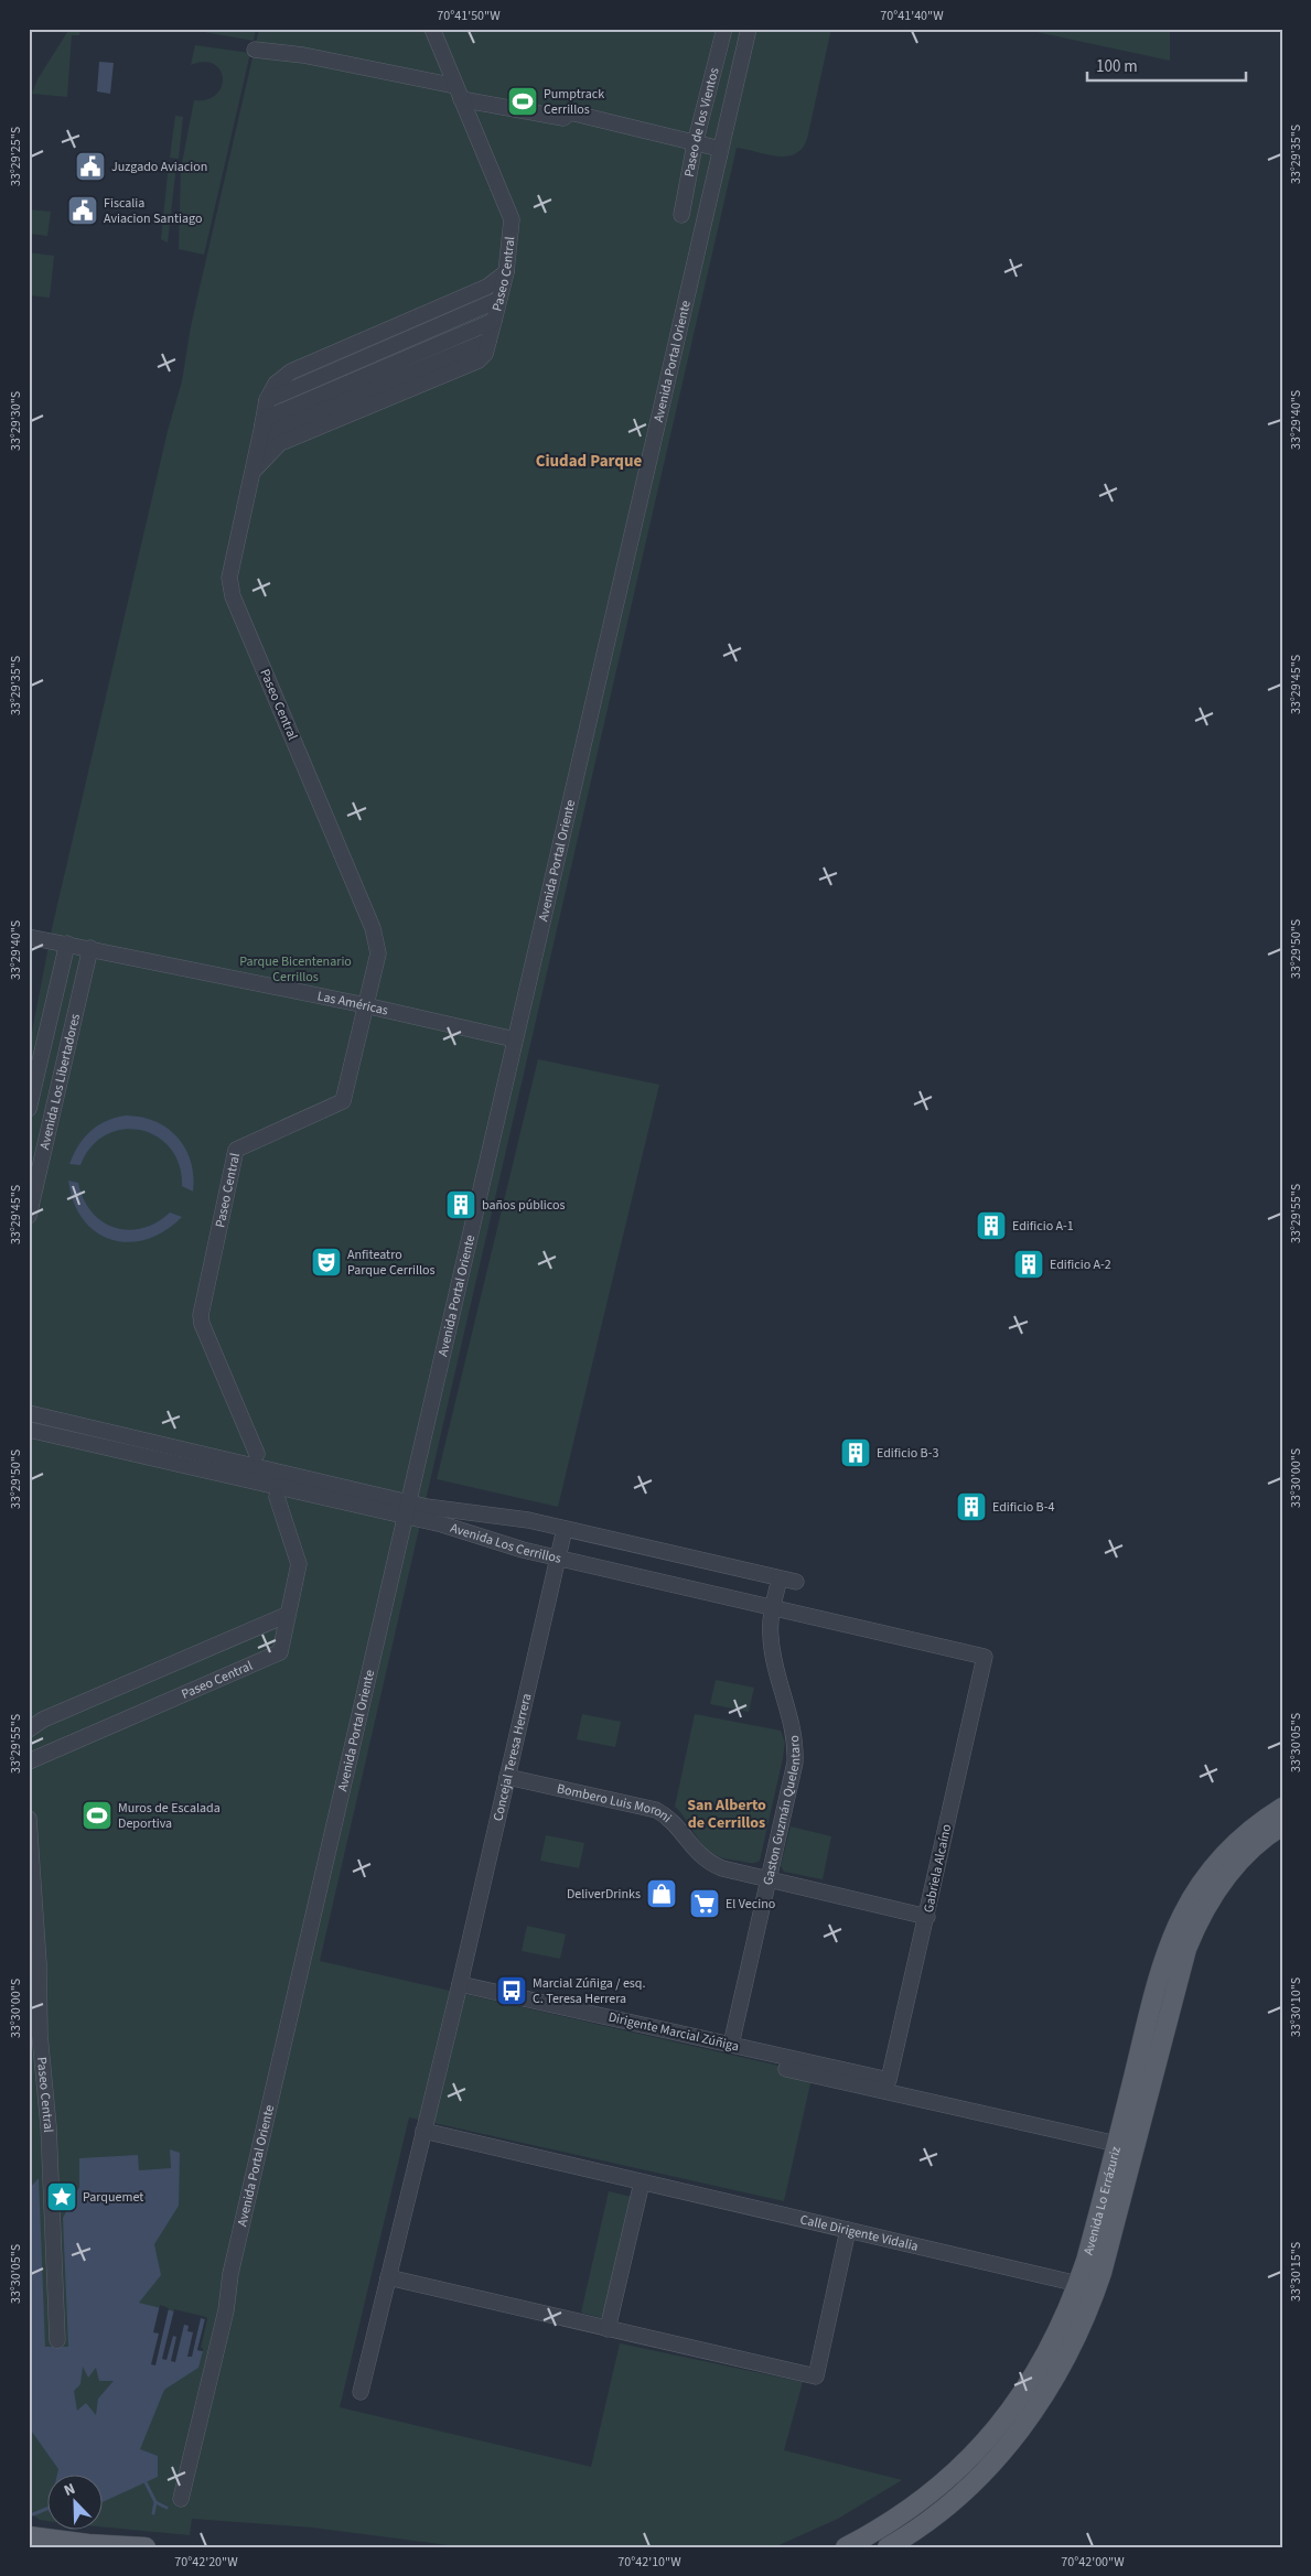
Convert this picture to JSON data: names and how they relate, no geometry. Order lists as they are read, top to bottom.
{
  "streets": {
    "main road": ["Avenida Lo Errázuriz"],
    "street": [
      "Paseo de los Vientos",
      "Paseo Central",
      "Avenida Portal Oriente",
      "Las Américas",
      "Avenida Los Libertadores",
      "Avenida Los Cerrillos",
      "Concejal Teresa Herrera",
      "Bombero Luis Moroni",
      "Gaston Guzmán Quelentaro",
      "Gabriela Alcaíno",
      "Dirigente Marcial Zúñiga",
      "Calle Dirigente Vidalia"
    ]
  },
  "crossings": [
    ["Paseo Central", "Las Américas"],
    ["Avenida Portal Oriente", "Las Américas"],
    ["Avenida Portal Oriente", "Avenida Los Cerrillos"],
    ["Las Américas", "Avenida Los Libertadores"],
    ["Avenida Los Cerrillos", "Concejal Teresa Herrera"],
    ["Avenida Los Cerrillos", "Gaston Guzmán Quelentaro"],
    ["Avenida Los Cerrillos", "Gabriela Alcaíno"],
    ["Concejal Teresa Herrera", "Bombero Luis Moroni"],
    ["Concejal Teresa Herrera", "Dirigente Marcial Zúñiga"],
    ["Concejal Teresa Herrera", "Calle Dirigente Vidalia"],
    ["Bombero Luis Moroni", "Gaston Guzmán Quelentaro"],
    ["Bombero Luis Moroni", "Gabriela Alcaíno"],
    ["Gaston Guzmán Quelentaro", "Dirigente Marcial Zúñiga"],
    ["Gabriela Alcaíno", "Dirigente Marcial Zúñiga"],
    ["Avenida Lo Errázuriz", "Calle Dirigente Vidalia"]
  ],
  "districts": ["Ciudad Parque", "San Alberto de Cerrillos"],
  "parks": ["Parque Bicentenario Cerrillos"],
  "places": {
    "sports": ["Pumptrack Cerrillos", "Muros de Escalada Deportiva"],
    "public building": ["Juzgado Aviacion", "Fiscalia Aviacion Santiago"],
    "building": [
      "baños públicos",
      "Edificio A-1",
      "Edificio A-2",
      "Edificio B-3",
      "Edificio B-4"
    ],
    "theatre": ["Anfiteatro Parque Cerrillos"],
    "shop": ["DeliverDrinks"],
    "supermarket": ["El Vecino"],
    "bus stop": ["Marcial Zúñiga / esq. C. Teresa Herrera"],
    "place": ["Parquemet"]
  },
  "scale_bar": "100 m",
  "north": "top left",
  "coordinates": [
    "70°41'50\"W",
    "70°41'40\"W",
    "33°29'35\"S",
    "33°29'25\"S",
    "33°29'40\"S",
    "33°29'30\"S",
    "33°29'45\"S",
    "33°29'50\"S",
    "33°29'55\"S",
    "33°30'00\"S",
    "33°30'05\"S",
    "33°30'10\"S",
    "33°30'15\"S",
    "70°42'20\"W",
    "70°42'10\"W",
    "70°42'00\"W"
  ]
}
